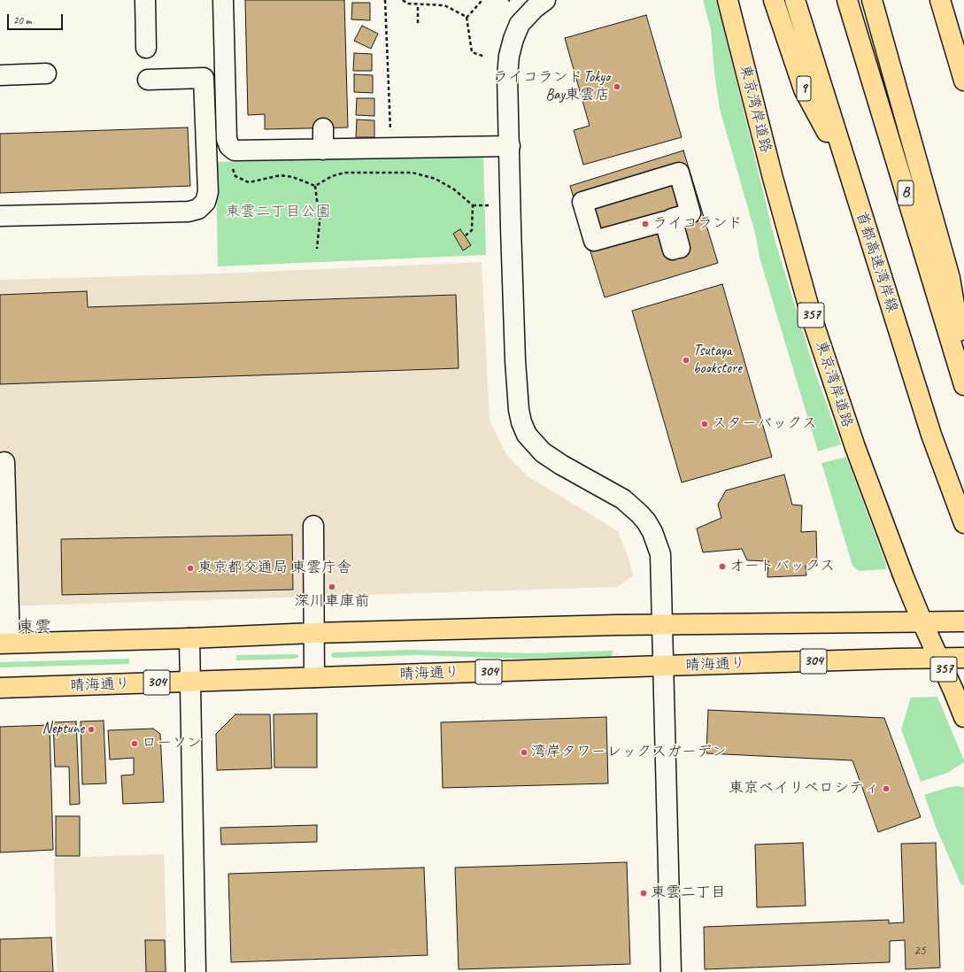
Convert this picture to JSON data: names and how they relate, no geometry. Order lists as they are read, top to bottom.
{
  "streets": {
    "main road": [
      "9",
      "東京湾岸道路",
      "B",
      "首都高速湾岸線",
      "357",
      "304",
      "晴海通り"
    ]
  },
  "crossings": [
    ["9", "首都高速湾岸線"],
    ["東京湾岸道路", "晴海通り"]
  ],
  "districts": ["東雲"],
  "parks": ["東雲二丁目公園"],
  "places": [
    "ライコランドTokyo Bay東雲店",
    "ライコランド",
    "Tsutaya bookstore",
    "スターバックス",
    "オートバックス",
    "東京都交通局 東雲庁舎",
    "深川車庫前",
    "Neptune",
    "ローソン",
    "湾岸タワーレックスガーデン",
    "東京ベイリベロシティ",
    "東雲二丁目"
  ],
  "house_numbers": ["25"],
  "scale_bar": "20 m"
}
